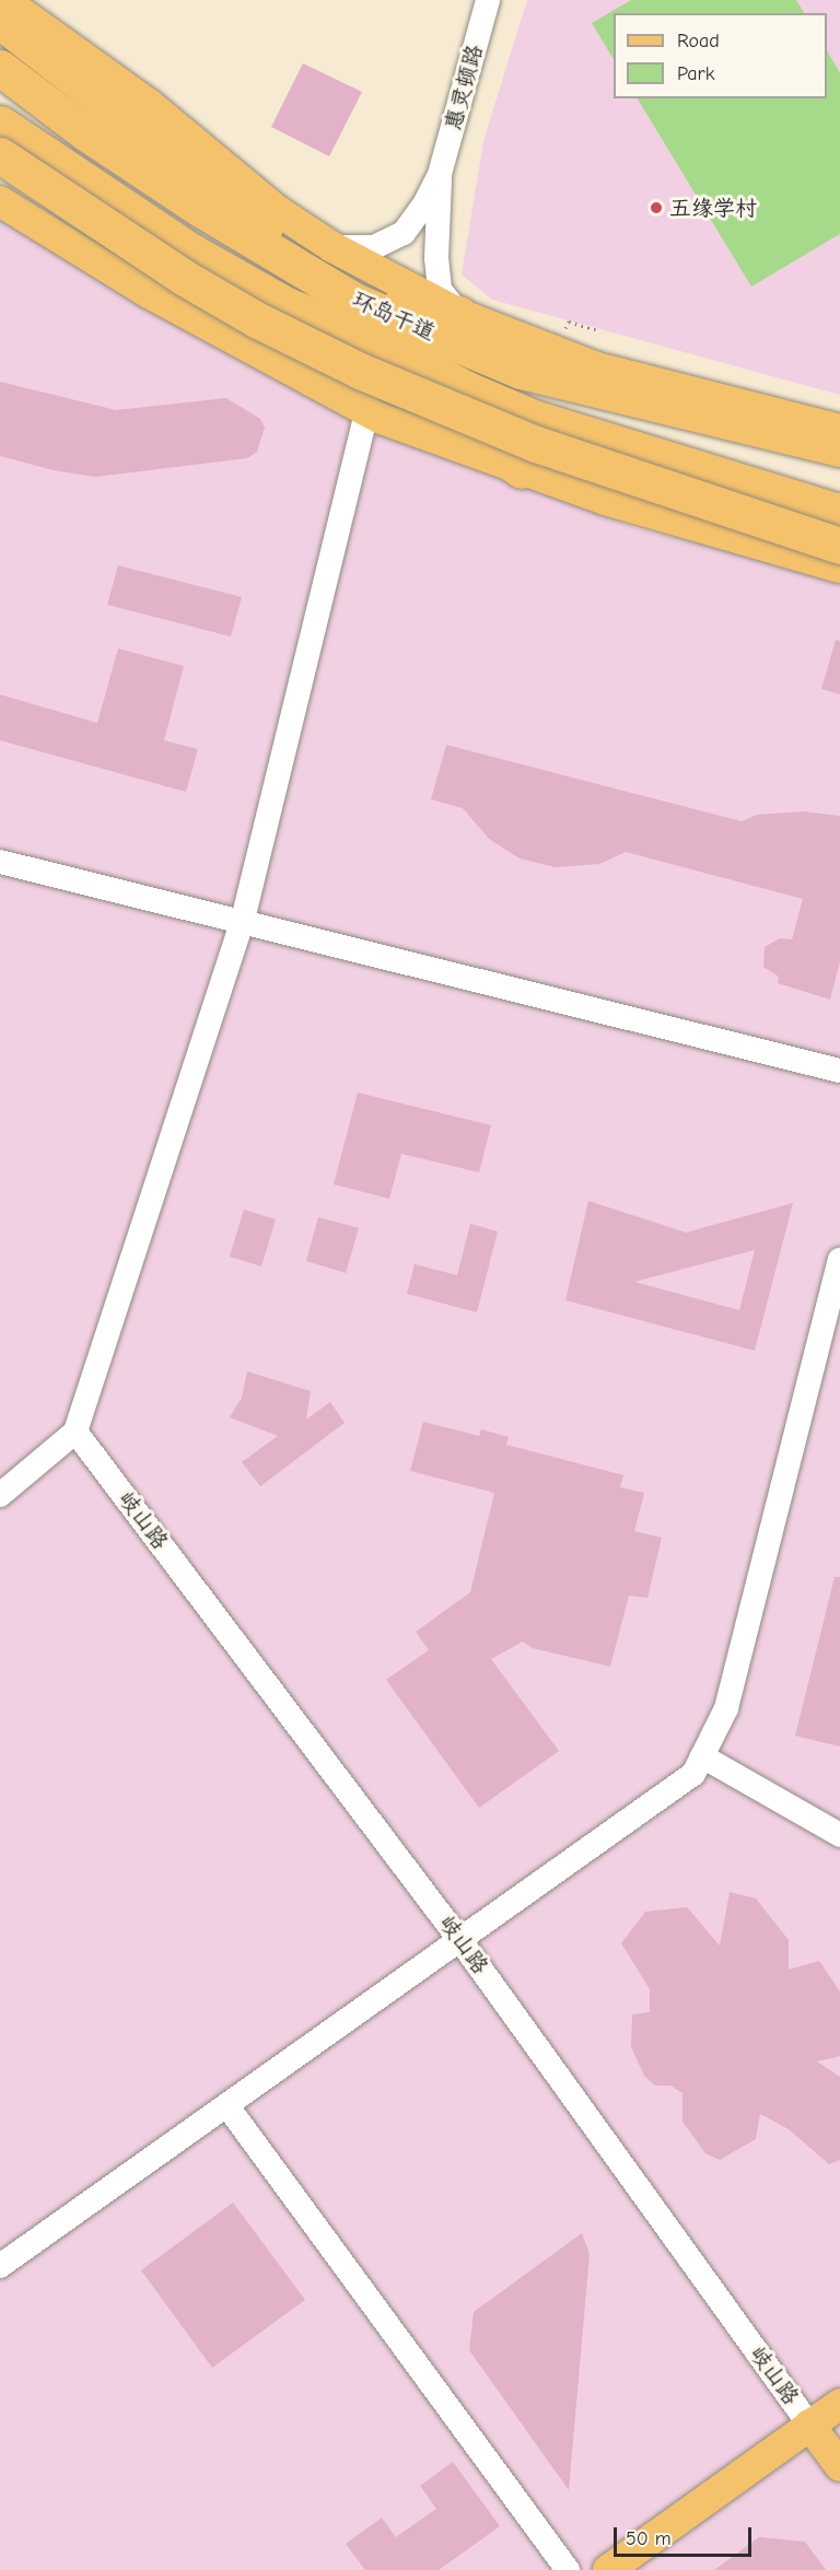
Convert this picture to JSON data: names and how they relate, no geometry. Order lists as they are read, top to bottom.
{
  "streets": {
    "highway": ["环岛干道"],
    "main road": ["岐山路"],
    "street": ["惠灵顿路"]
  },
  "places": ["五缘学村"],
  "legend": ["Road", "Park"],
  "scale_bar": "50 m"
}
